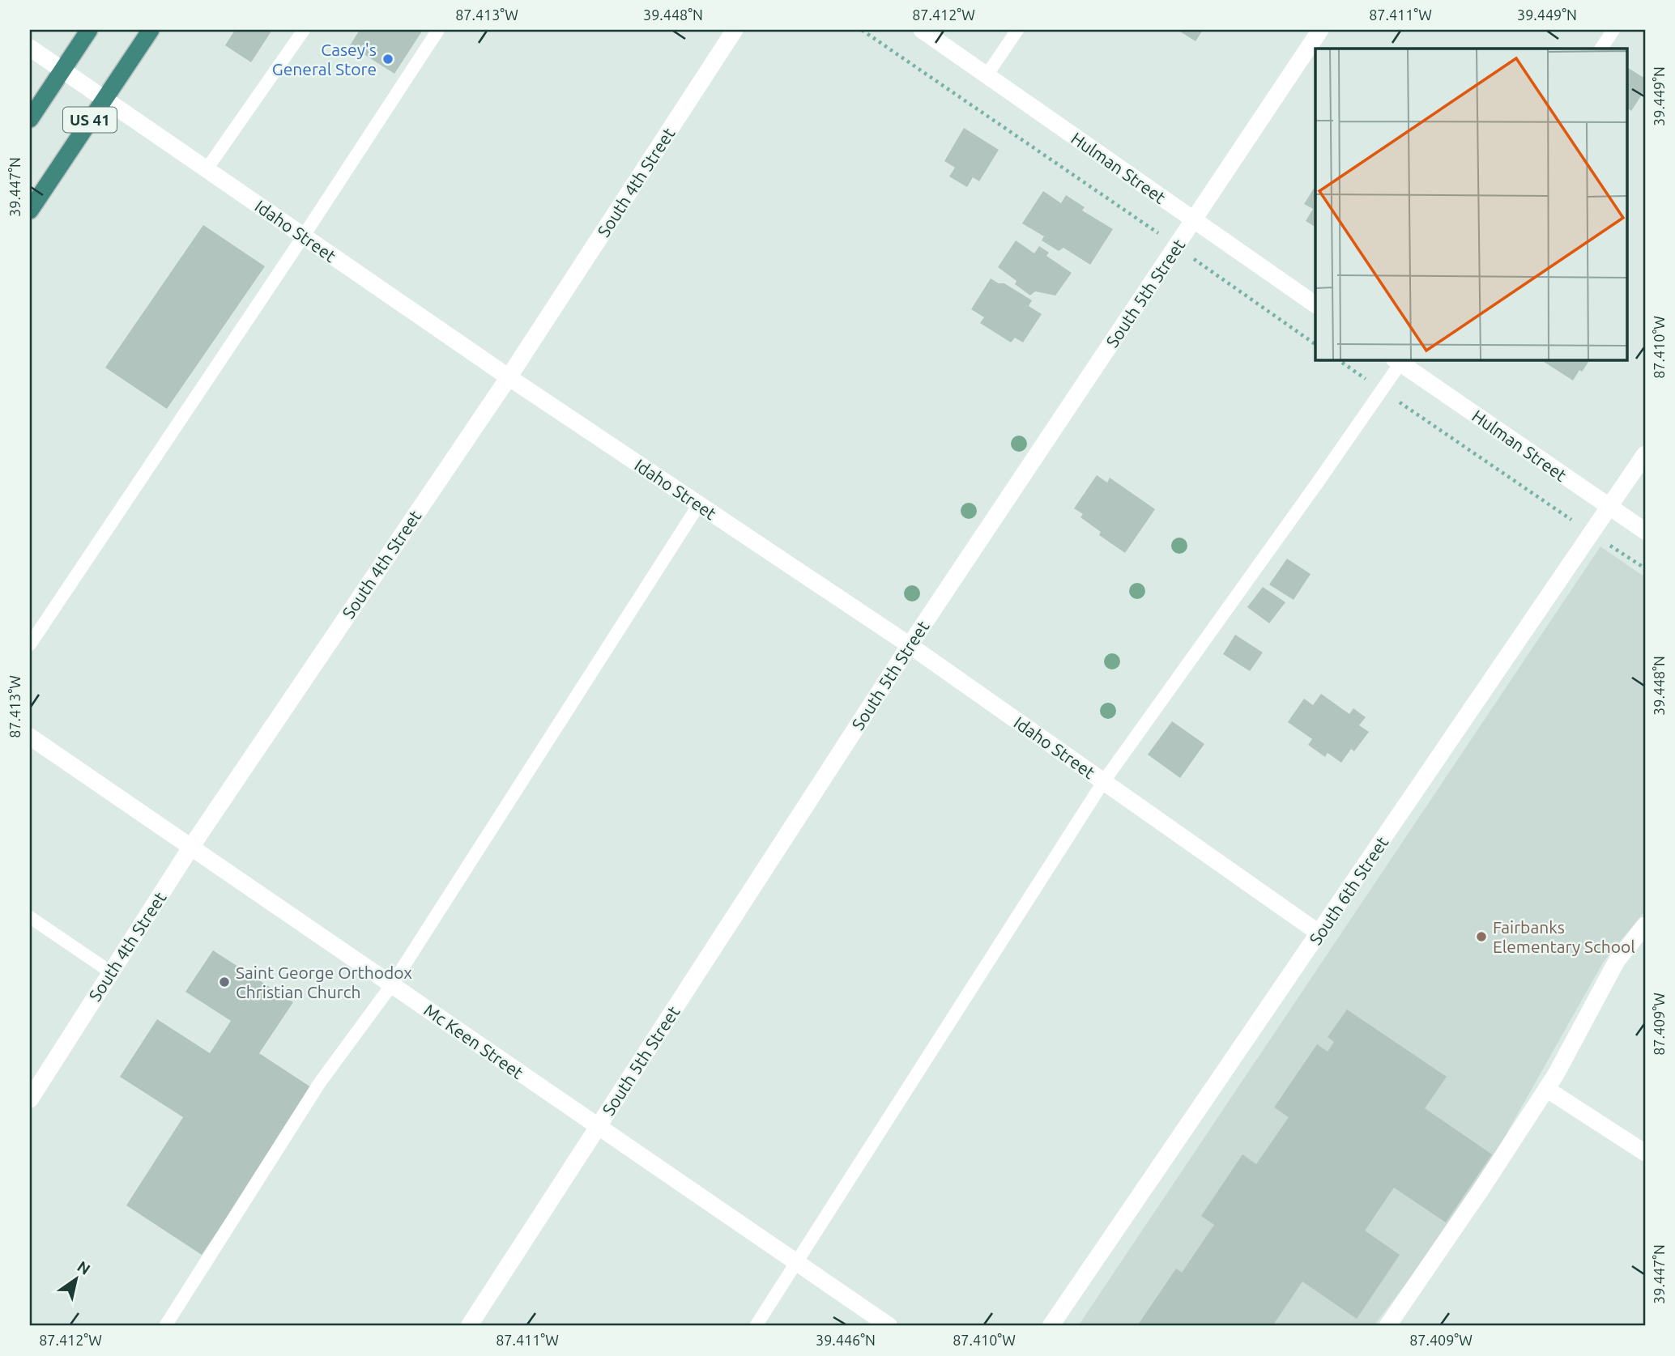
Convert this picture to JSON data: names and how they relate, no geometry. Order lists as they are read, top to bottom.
{
  "streets": {
    "highway": ["US 41"],
    "street": [
      "Hulman Street",
      "South 4th Street",
      "Idaho Street",
      "South 5th Street",
      "South 6th Street",
      "Mc Keen Street"
    ]
  },
  "crossings": [
    ["US 41", "Idaho Street"],
    ["Hulman Street", "South 5th Street"],
    ["Hulman Street", "South 6th Street"],
    ["South 4th Street", "Idaho Street"],
    ["South 4th Street", "Mc Keen Street"],
    ["Idaho Street", "South 5th Street"],
    ["Idaho Street", "South 6th Street"],
    ["South 5th Street", "Mc Keen Street"]
  ],
  "places": ["Casey's General Store", "Fairbanks Elementary School", "Saint George Orthodox Christian Church"],
  "north": "top right",
  "coordinates": [
    "87.413°W",
    "39.448°N",
    "87.412°W",
    "87.411°W",
    "39.449°N",
    "39.447°N",
    "87.410°W",
    "87.409°W",
    "39.446°N"
  ]
}
